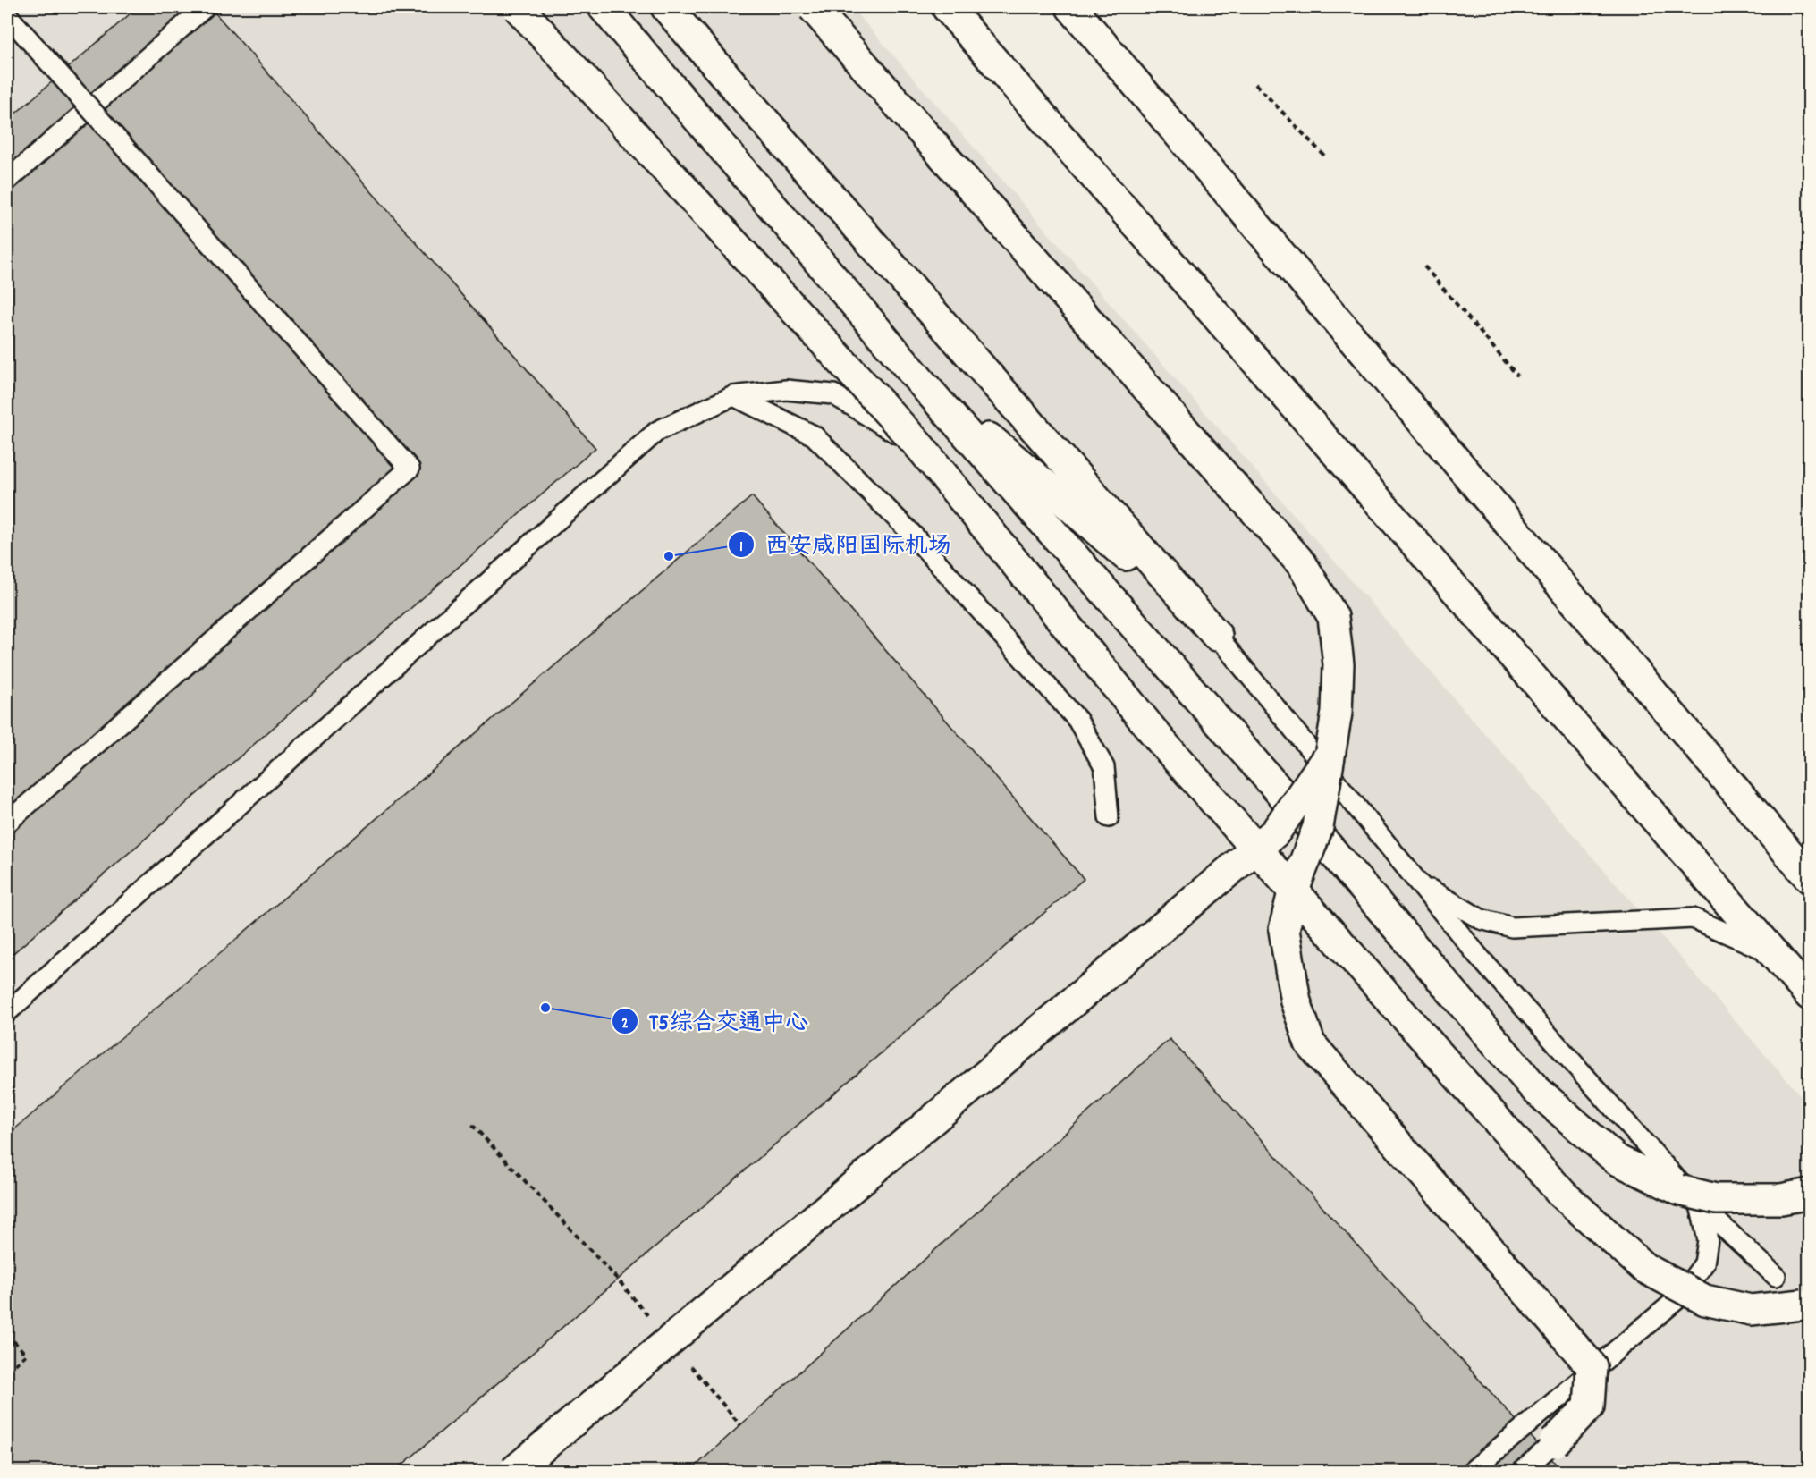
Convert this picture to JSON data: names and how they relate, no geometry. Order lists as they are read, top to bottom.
{
  "places": ["西安咸阳国际机场", "T5综合交通中心"]
}
